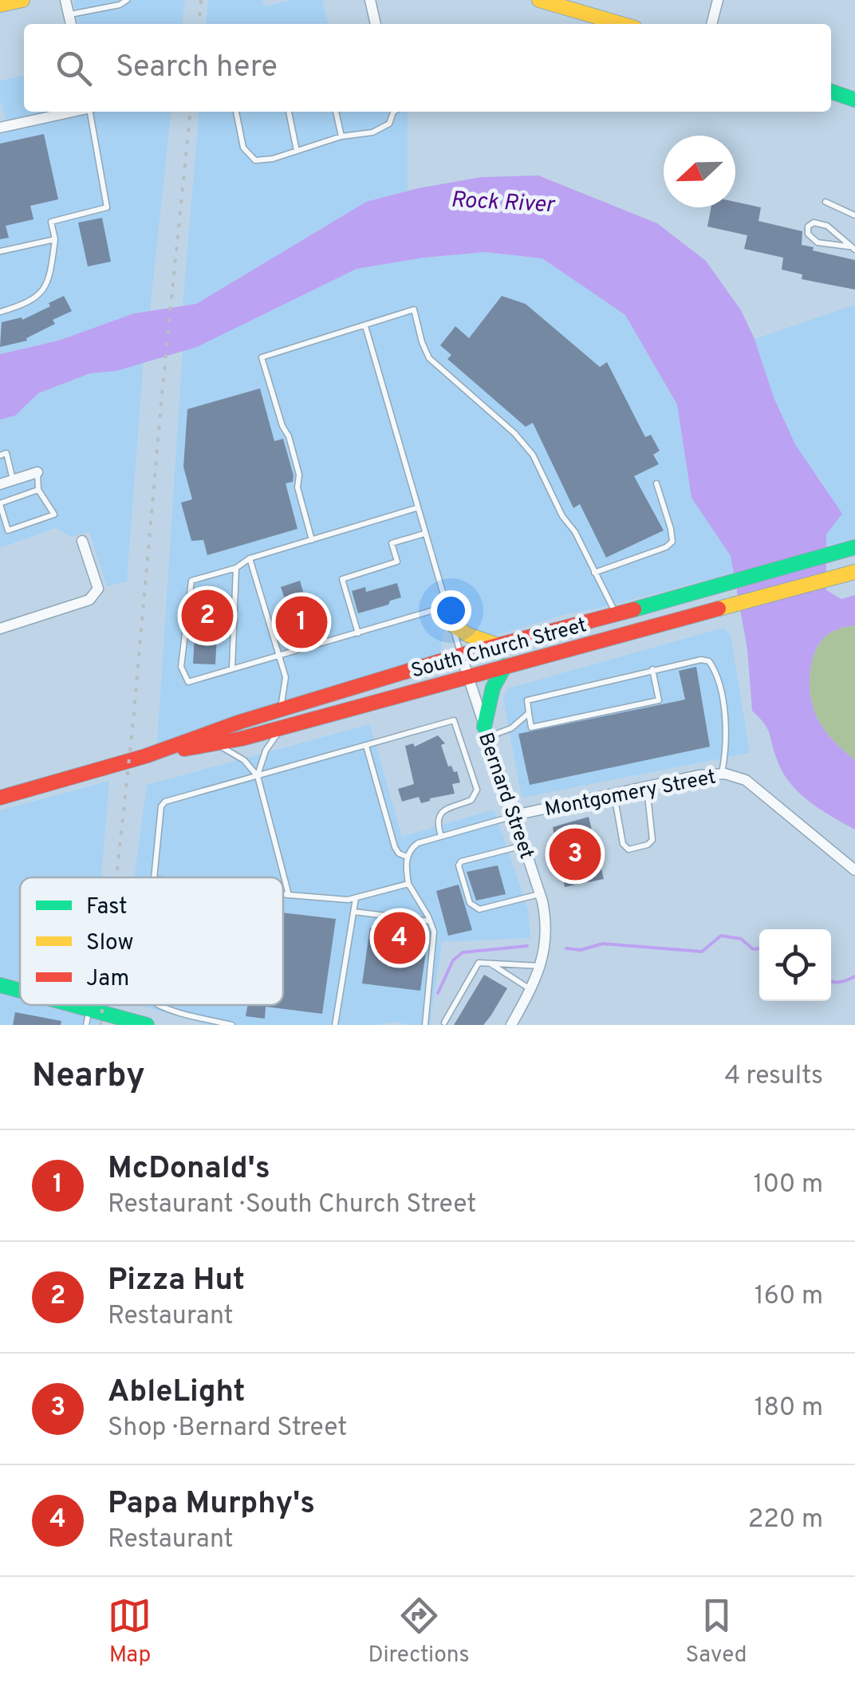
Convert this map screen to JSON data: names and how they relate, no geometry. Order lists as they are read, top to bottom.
{
  "streets": {
    "main road": ["South Church Street"],
    "street": ["Montgomery Street", "Bernard Street"]
  },
  "crossings": [
    ["South Church Street", "Bernard Street"],
    ["Montgomery Street", "Bernard Street"]
  ],
  "water": ["Rock River"],
  "legend": ["Fast", "Slow", "Jam"],
  "north": "left",
  "page": {
    "search": "Search here",
    "pins": [
      "2",
      "1",
      "3",
      "4"
    ],
    "heading": ["Nearby", "4 results"],
    "list": [
      {
        "mark": "1",
        "name": "McDonald's",
        "note": "Restaurant · South Church Street",
        "value": "100 m"
      },
      {
        "mark": "2",
        "name": "Pizza Hut",
        "note": "Restaurant",
        "value": "160 m"
      },
      {
        "mark": "3",
        "name": "AbleLight",
        "note": "Shop · Bernard Street",
        "value": "180 m"
      },
      {
        "mark": "4",
        "name": "Papa Murphy's",
        "note": "Restaurant",
        "value": "220 m"
      }
    ],
    "nav": ["Map", "Directions", "Saved"]
  }
}
